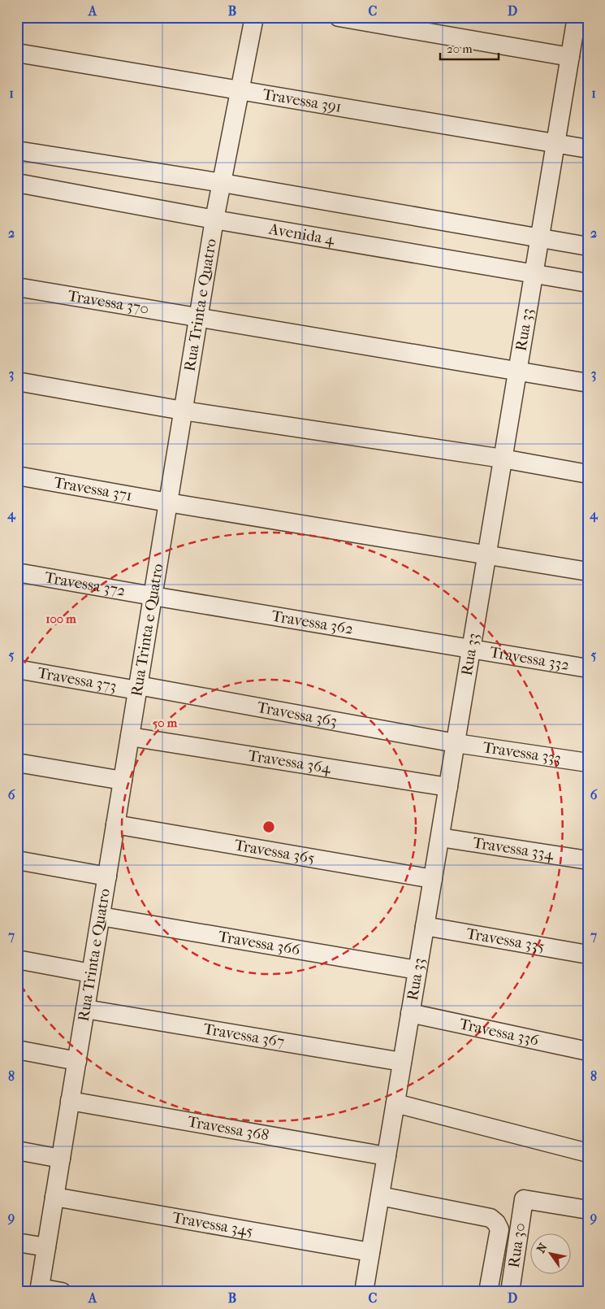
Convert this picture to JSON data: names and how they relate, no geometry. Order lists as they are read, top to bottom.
{
  "streets": {
    "street": [
      "Travessa 391",
      "Avenida 4",
      "Travessa 370",
      "Rua Trinta e Quatro",
      "Rua 33",
      "Travessa 371",
      "Travessa 372",
      "Travessa 362",
      "Travessa 332",
      "Travessa 373",
      "Travessa 363",
      "Travessa 333",
      "Travessa 364",
      "Travessa 334",
      "Travessa 365",
      "Travessa 335",
      "Travessa 366",
      "Travessa 336",
      "Travessa 367",
      "Travessa 368",
      "Travessa 345",
      "Rua 30"
    ]
  },
  "crossings": [
    ["Travessa 391", "Rua Trinta e Quatro"],
    ["Travessa 391", "Rua 33"],
    ["Avenida 4", "Rua Trinta e Quatro"],
    ["Avenida 4", "Rua 33"],
    ["Travessa 370", "Rua Trinta e Quatro"],
    ["Travessa 370", "Rua 33"],
    ["Rua Trinta e Quatro", "Travessa 371"],
    ["Rua Trinta e Quatro", "Travessa 372"],
    ["Rua Trinta e Quatro", "Travessa 362"],
    ["Rua Trinta e Quatro", "Travessa 373"],
    ["Rua Trinta e Quatro", "Travessa 363"],
    ["Rua Trinta e Quatro", "Travessa 364"],
    ["Rua Trinta e Quatro", "Travessa 365"],
    ["Rua Trinta e Quatro", "Travessa 366"],
    ["Rua Trinta e Quatro", "Travessa 367"],
    ["Rua Trinta e Quatro", "Travessa 368"],
    ["Rua Trinta e Quatro", "Travessa 345"],
    ["Rua 33", "Travessa 371"],
    ["Rua 33", "Travessa 362"],
    ["Rua 33", "Travessa 332"],
    ["Rua 33", "Travessa 363"],
    ["Rua 33", "Travessa 333"],
    ["Rua 33", "Travessa 364"],
    ["Rua 33", "Travessa 334"],
    ["Rua 33", "Travessa 365"],
    ["Rua 33", "Travessa 335"],
    ["Rua 33", "Travessa 366"],
    ["Rua 33", "Travessa 336"],
    ["Rua 33", "Travessa 367"],
    ["Rua 33", "Travessa 368"],
    ["Rua 33", "Travessa 345"],
    ["Travessa 372", "Travessa 362"],
    ["Travessa 362", "Travessa 332"],
    ["Travessa 373", "Travessa 363"],
    ["Travessa 363", "Travessa 333"]
  ],
  "scale_bar": "20 m",
  "north": "top left",
  "grid": {
    "columns": [
      "A",
      "B",
      "C",
      "D"
    ],
    "rows": [
      "1",
      "2",
      "3",
      "4",
      "5",
      "6",
      "7",
      "8",
      "9"
    ]
  },
  "rings": ["100 m", "50 m"]
}
